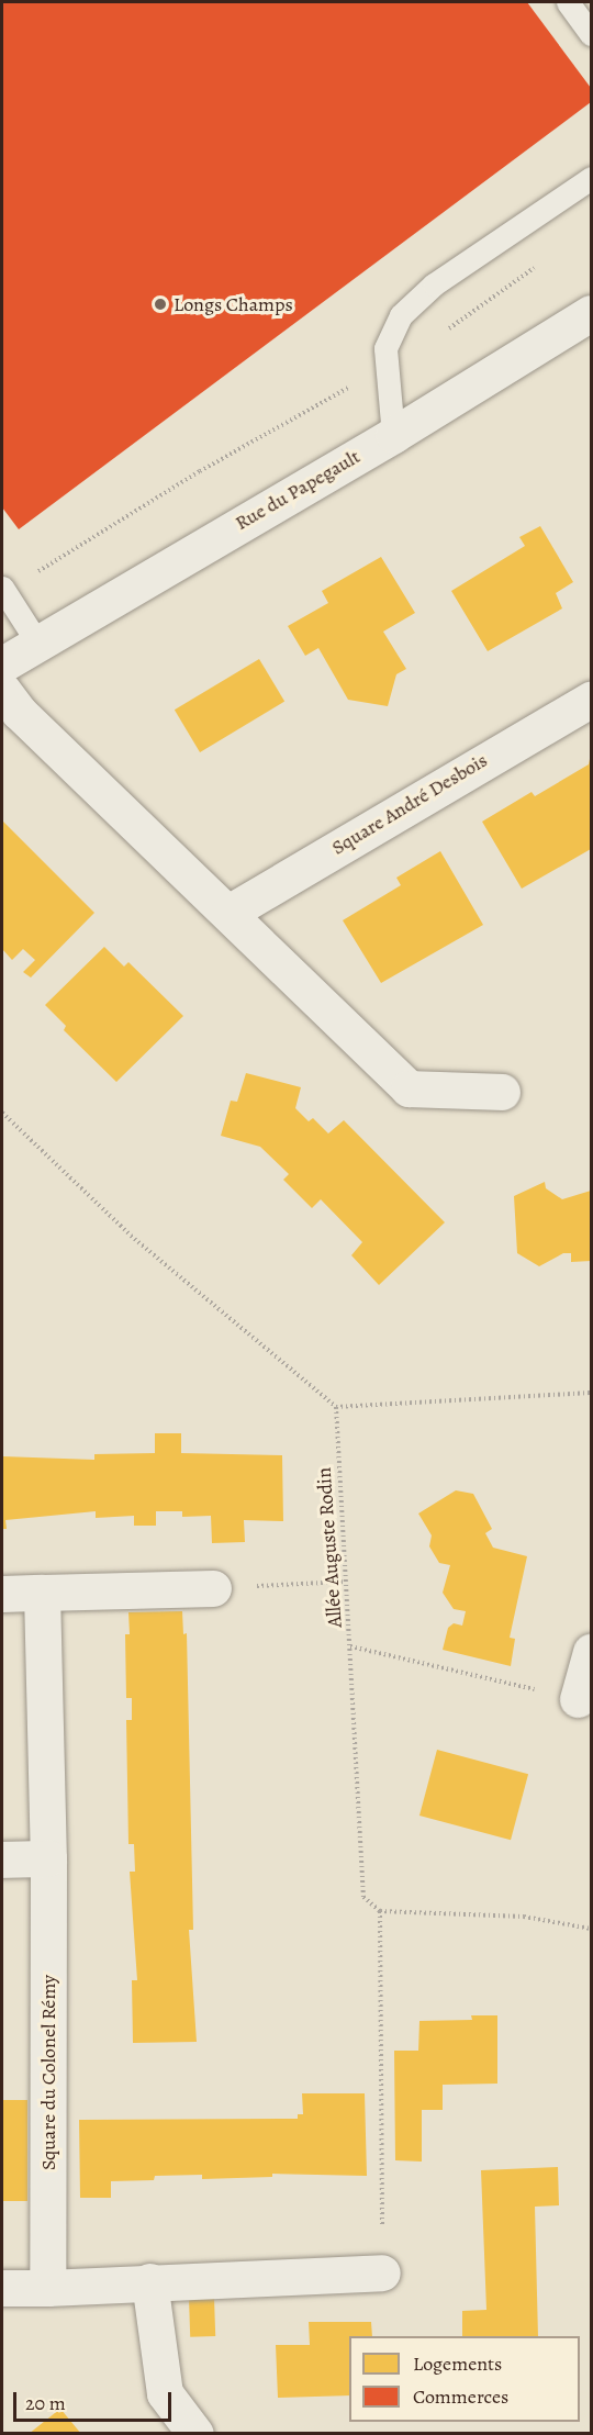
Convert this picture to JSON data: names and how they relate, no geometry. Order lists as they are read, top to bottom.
{
  "streets": {
    "street": ["Rue du Papegault", "Square André Desbois", "Square du Colonel Rémy"],
    "path": ["Allée Auguste Rodin"]
  },
  "places": ["Longs Champs"],
  "legend": ["Logements", "Commerces"],
  "scale_bar": "20 m"
}
